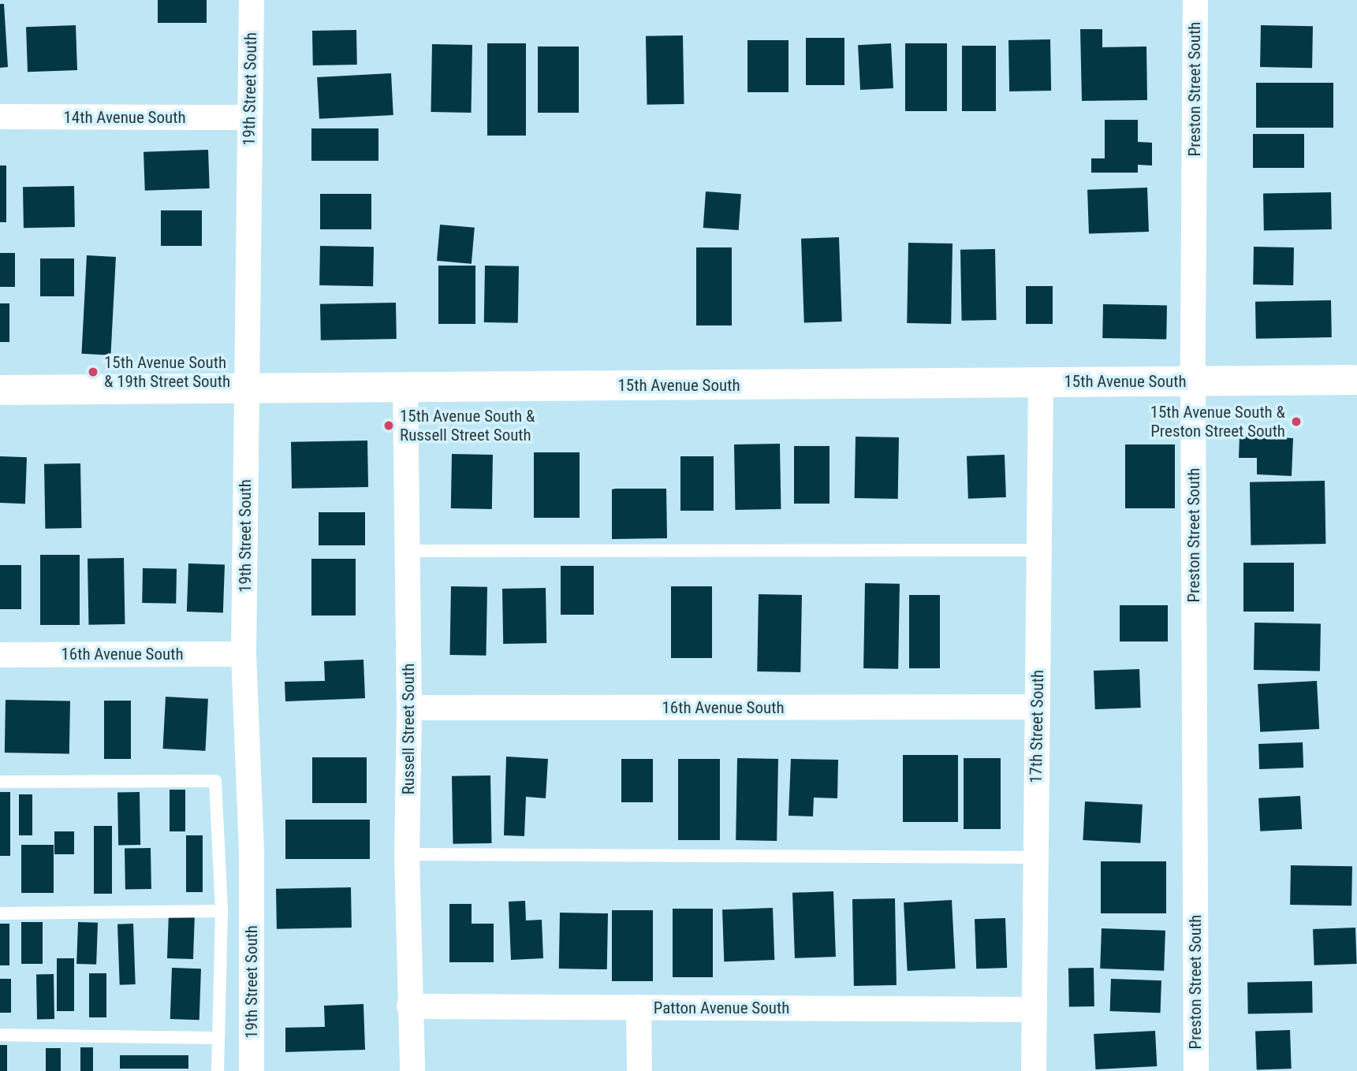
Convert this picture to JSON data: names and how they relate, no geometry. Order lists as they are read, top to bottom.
{
  "streets": {
    "street": [
      "19th Street South",
      "Preston Street South",
      "14th Avenue South",
      "15th Avenue South",
      "16th Avenue South",
      "17th Street South",
      "Russell Street South",
      "Patton Avenue South"
    ]
  },
  "crossings": [
    ["19th Street South", "14th Avenue South"],
    ["19th Street South", "15th Avenue South"],
    ["19th Street South", "16th Avenue South"],
    ["Preston Street South", "15th Avenue South"],
    ["15th Avenue South", "17th Street South"],
    ["15th Avenue South", "Russell Street South"],
    ["16th Avenue South", "17th Street South"],
    ["16th Avenue South", "Russell Street South"],
    ["17th Street South", "Patton Avenue South"],
    ["Russell Street South", "Patton Avenue South"]
  ],
  "places": ["15th Avenue South & 19th Street South", "15th Avenue South & Preston Street South", "15th Avenue South & Russell Street South"]
}
